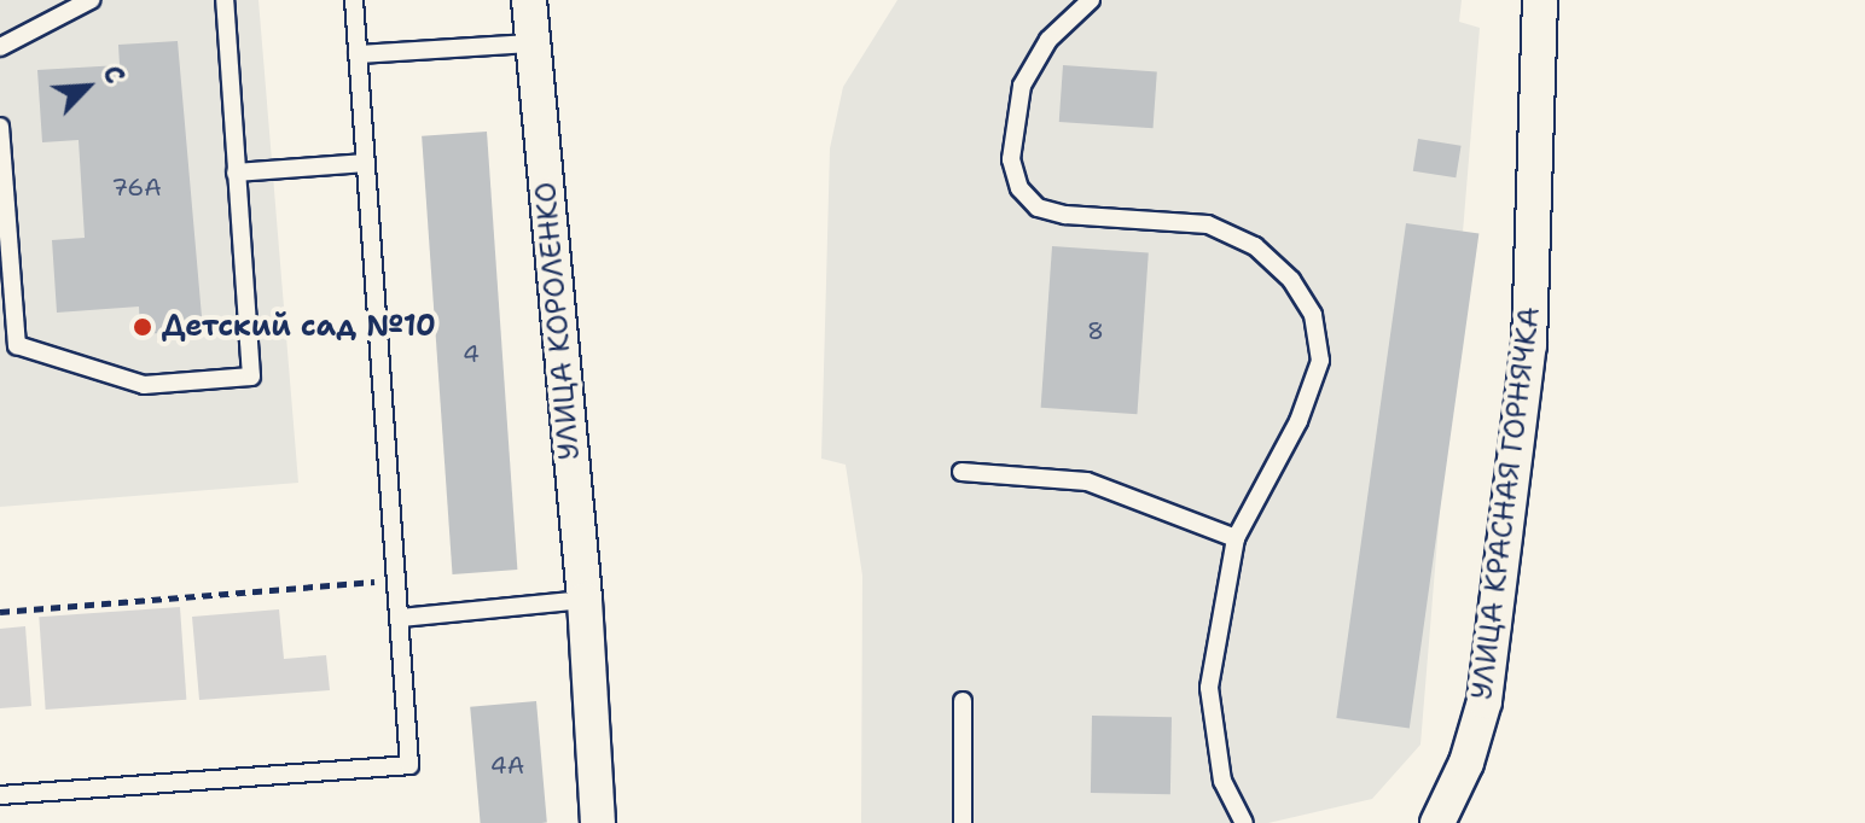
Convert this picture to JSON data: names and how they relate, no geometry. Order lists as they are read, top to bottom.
{
  "streets": {
    "street": ["УЛИЦА КОРОЛЕНКО", "УЛИЦА КРАСНАЯ ГОРНЯЧКА"]
  },
  "places": ["Детский сад №10"],
  "house_numbers": [
    "76А",
    "8",
    "4",
    "4А"
  ],
  "north": "top right"
}
